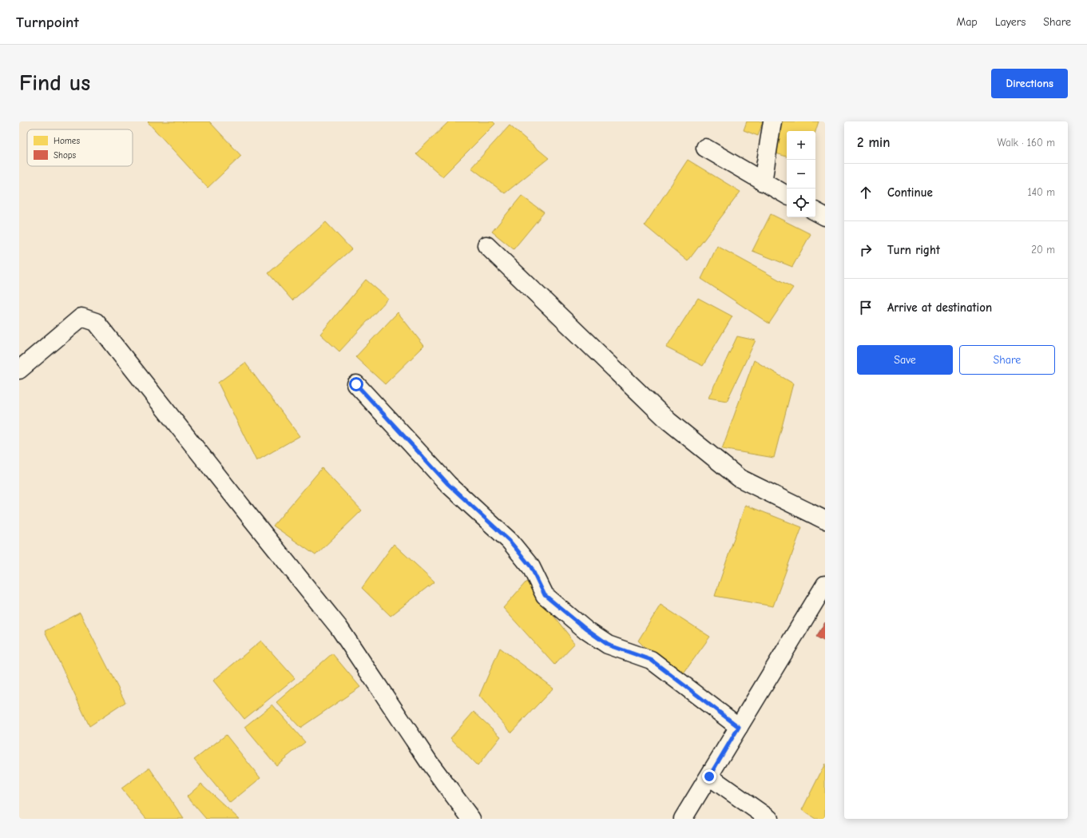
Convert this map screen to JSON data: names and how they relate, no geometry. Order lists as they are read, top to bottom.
{
  "legend": ["Homes", "Shops"],
  "page": {
    "header": "Turnpoint",
    "nav": ["Map", "Layers", "Share"],
    "buttons": [
      "Directions",
      ["Save", "Share"]
    ],
    "title": "Find us",
    "heading": ["2 min", "Walk · 160 m"],
    "map_buttons": ["+", "−"],
    "list": [
      ["Continue", "140 m"],
      ["Turn right", "20 m"],
      "Arrive at destination"
    ]
  }
}
